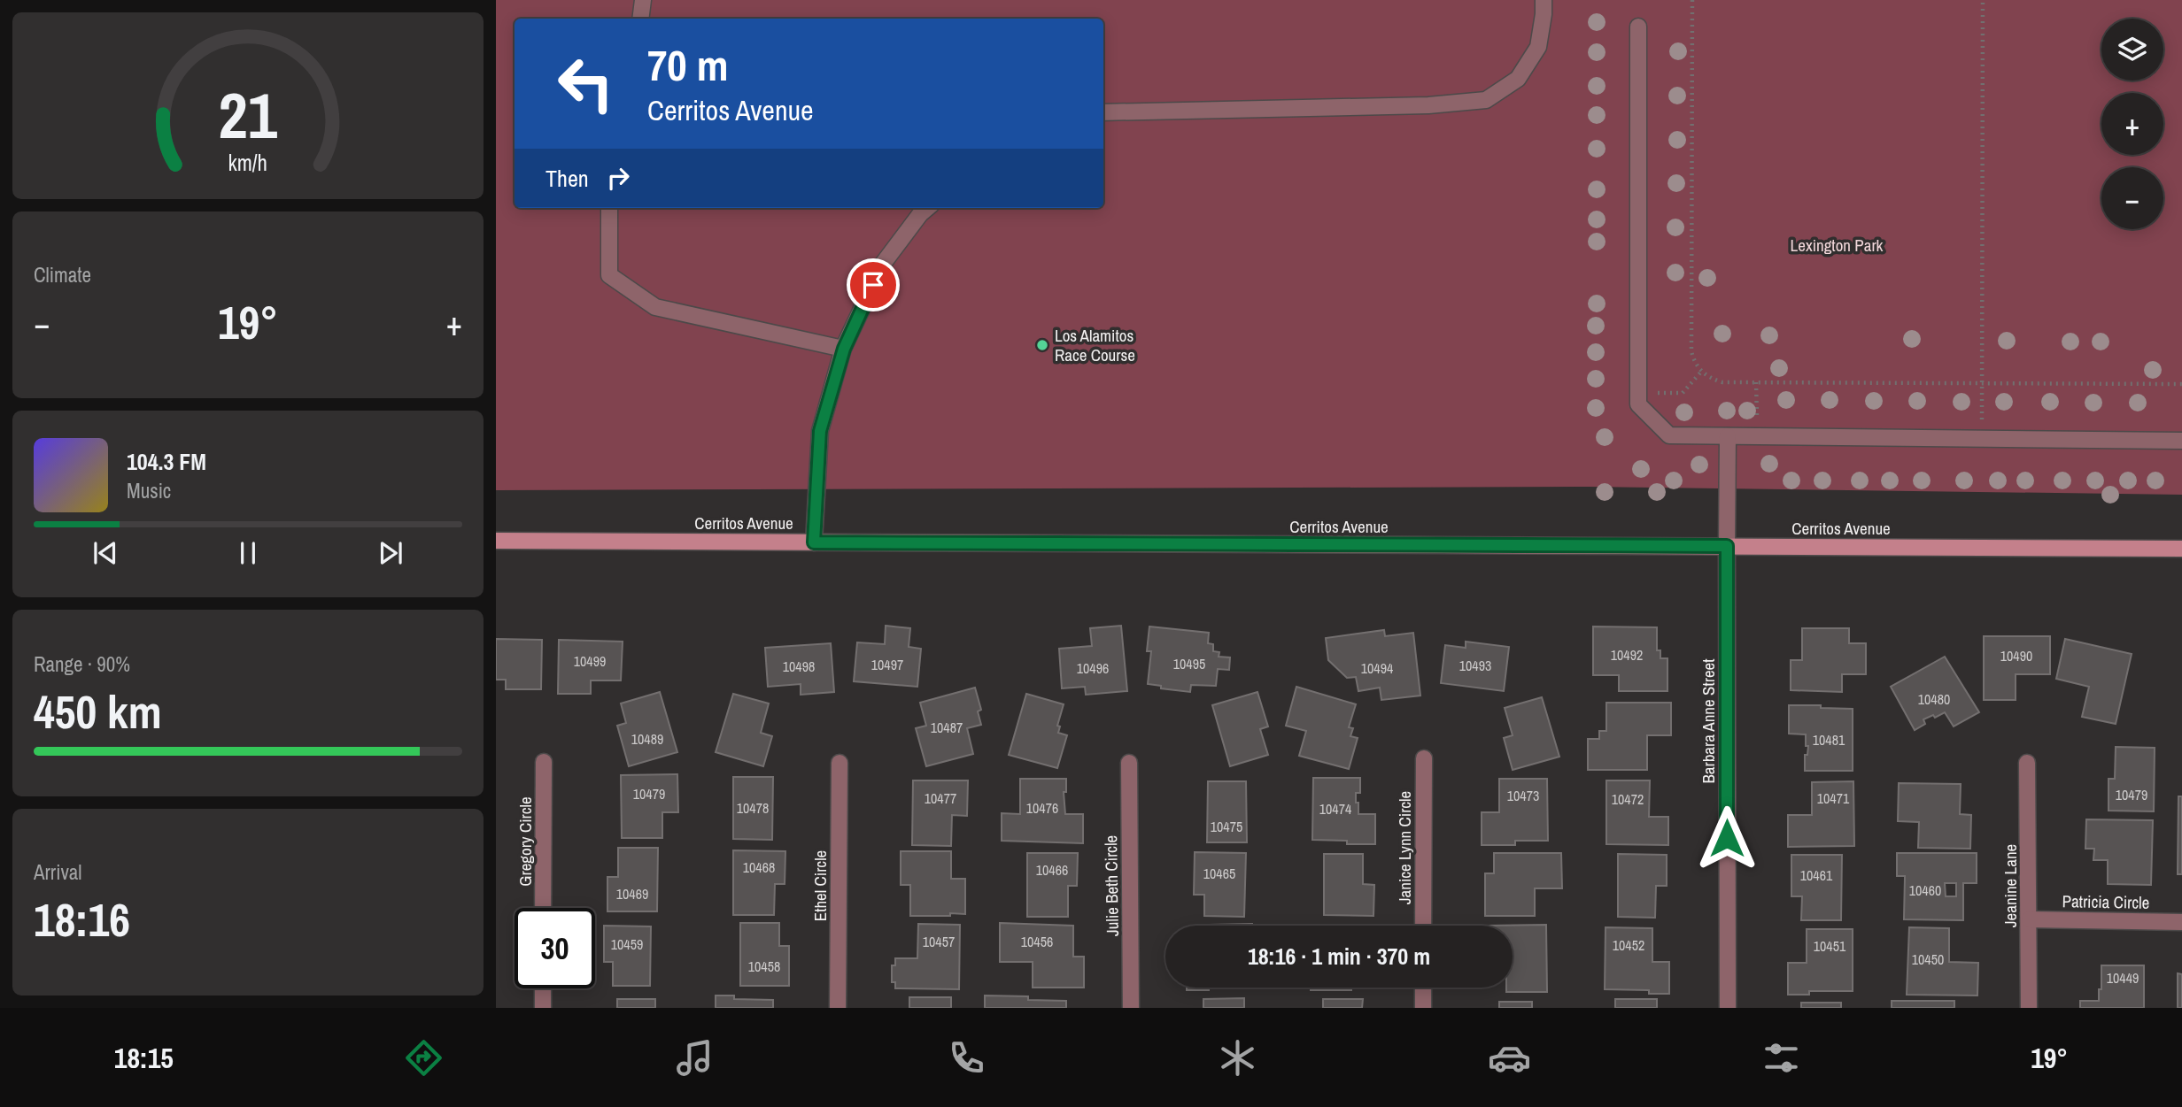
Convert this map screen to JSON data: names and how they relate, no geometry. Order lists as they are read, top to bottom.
{
  "streets": {
    "main road": ["Cerritos Avenue"],
    "street": [
      "Barbara Anne Street",
      "Gregory Circle",
      "Janice Lynn Circle",
      "Ethel Circle",
      "Julie Beth Circle",
      "Jeanine Lane",
      "Patricia Circle"
    ]
  },
  "crossings": [
    ["Cerritos Avenue", "Barbara Anne Street"],
    ["Jeanine Lane", "Patricia Circle"]
  ],
  "parks": ["Lexington Park"],
  "places": ["Los Alamitos Race Course"],
  "house_numbers": [
    "10492",
    "10490",
    "10499",
    "10495",
    "10497",
    "10493",
    "10498",
    "10496",
    "10494",
    "10480",
    "10487",
    "10489",
    "10481",
    "10479",
    "10479",
    "10473",
    "10477",
    "10471",
    "10472",
    "10478",
    "10476",
    "10474",
    "10475",
    "10468",
    "10466",
    "10465",
    "10461",
    "10460",
    "10469",
    "10457",
    "10456",
    "10459",
    "10452",
    "10451",
    "10450",
    "10458",
    "10449"
  ],
  "page": {
    "map_buttons": ["+", "−"],
    "turn": ["70 m", "Cerritos Avenue"],
    "then": "Then",
    "tile": [
      "Climate",
      ["Range · 90%", "450 km"],
      ["Arrival", "18:16"]
    ],
    "heat": ["−", "19°", "+"],
    "song": ["104.3 FM", "Music"],
    "limit": "30",
    "trip": "18:16 · 1 min · 370 m",
    "tabs": ["18:15", "19°"],
    "gauge": ["21", "km/h"]
  }
}
